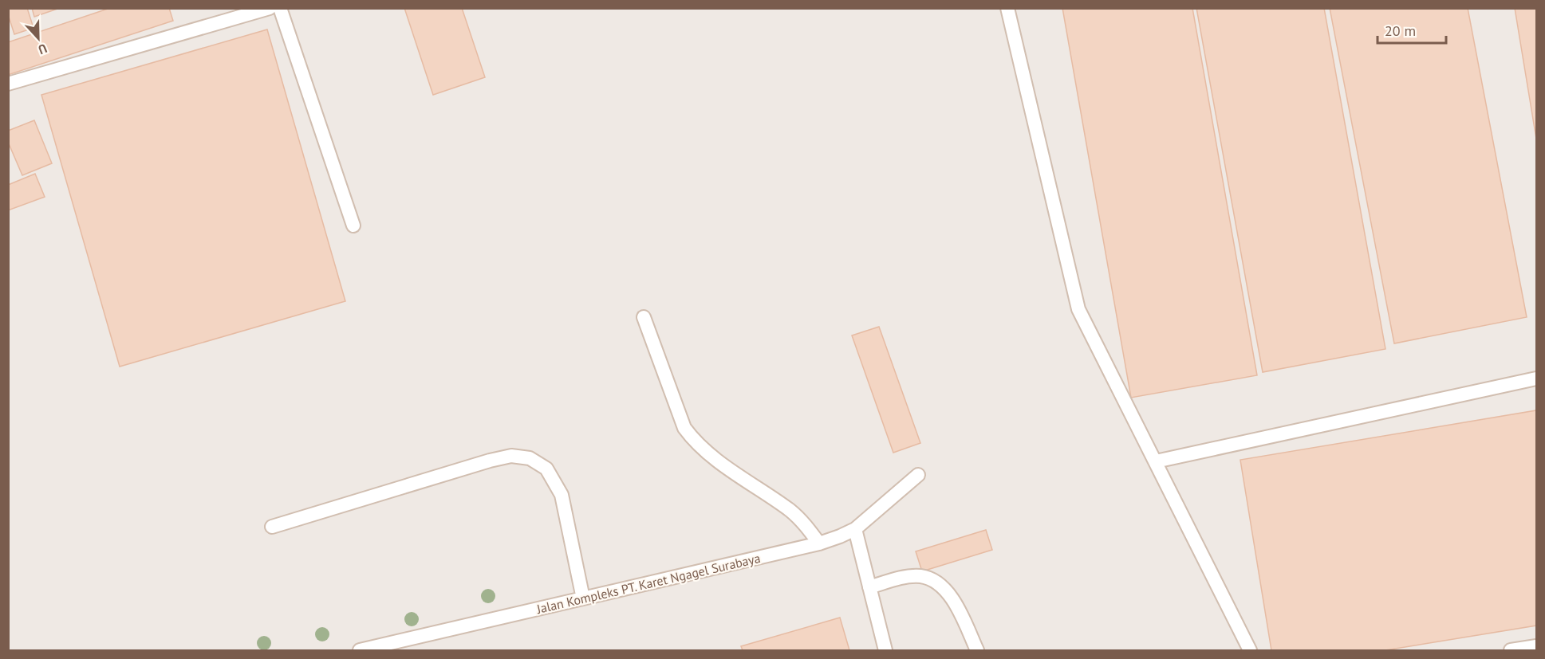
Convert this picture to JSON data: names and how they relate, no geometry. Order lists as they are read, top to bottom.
{
  "streets": {
    "lane": ["Jalan Kompleks PT. Karet Ngagel Surabaya"]
  },
  "scale_bar": "20 m",
  "north": "bottom"
}
